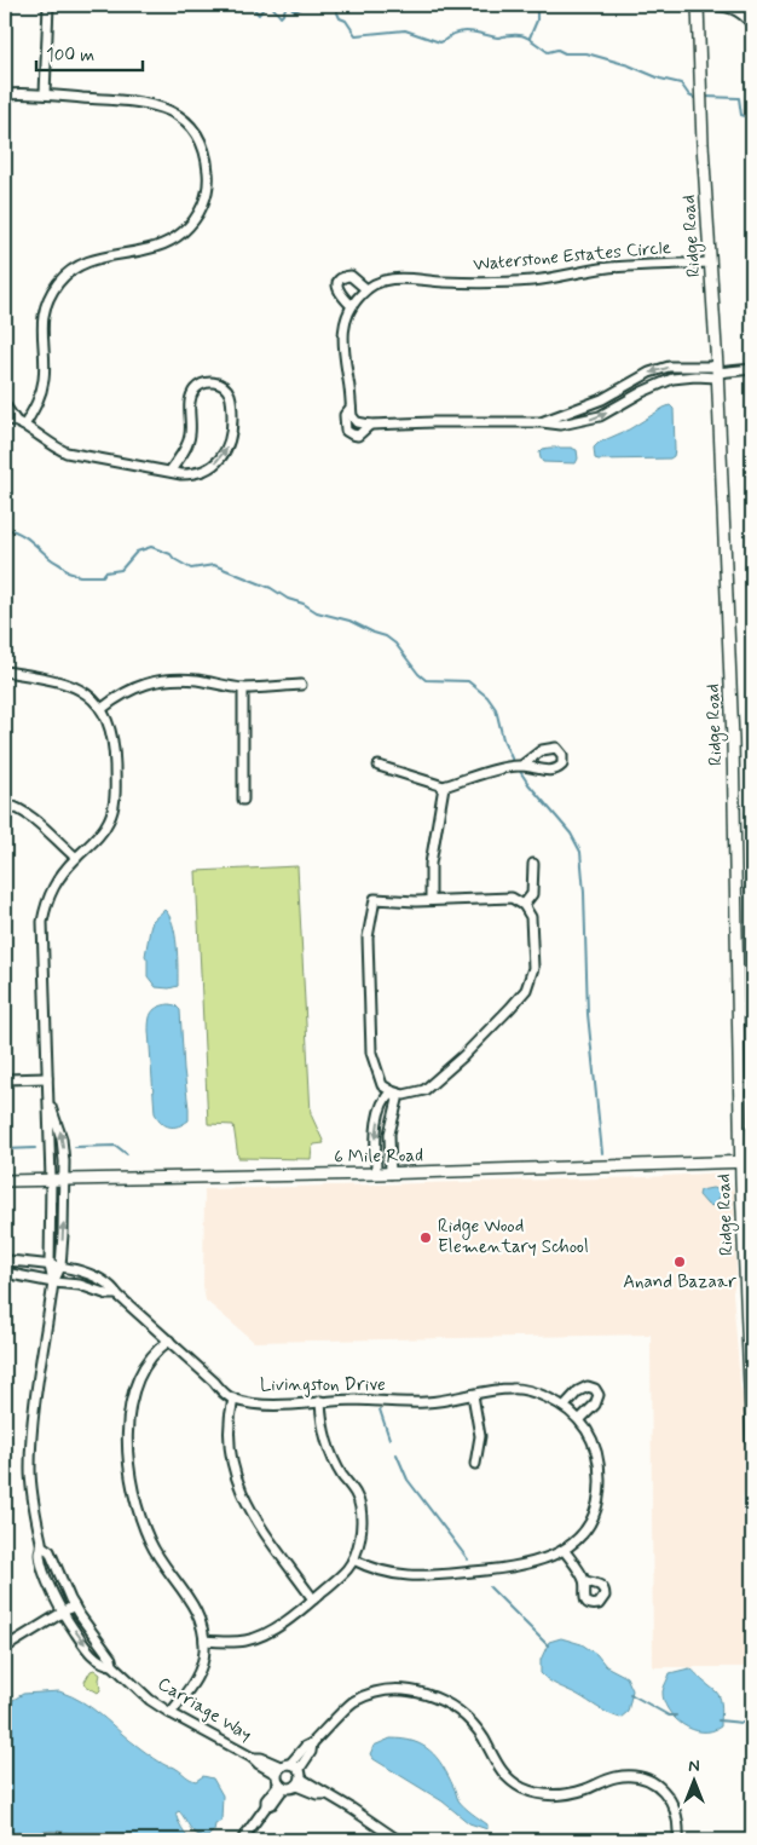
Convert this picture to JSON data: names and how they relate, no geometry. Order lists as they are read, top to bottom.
{
  "streets": {
    "street": [
      "Ridge Road",
      "Waterstone Estates Circle",
      "6 Mile Road",
      "Livingston Drive",
      "Carriage Way"
    ]
  },
  "crossings": [
    ["Ridge Road", "Waterstone Estates Circle"],
    ["Ridge Road", "6 Mile Road"],
    ["6 Mile Road", "Carriage Way"],
    ["Livingston Drive", "Carriage Way"]
  ],
  "places": ["Ridge Wood Elementary School", "Anand Bazaar"],
  "scale_bar": "100 m",
  "north": "top"
}
